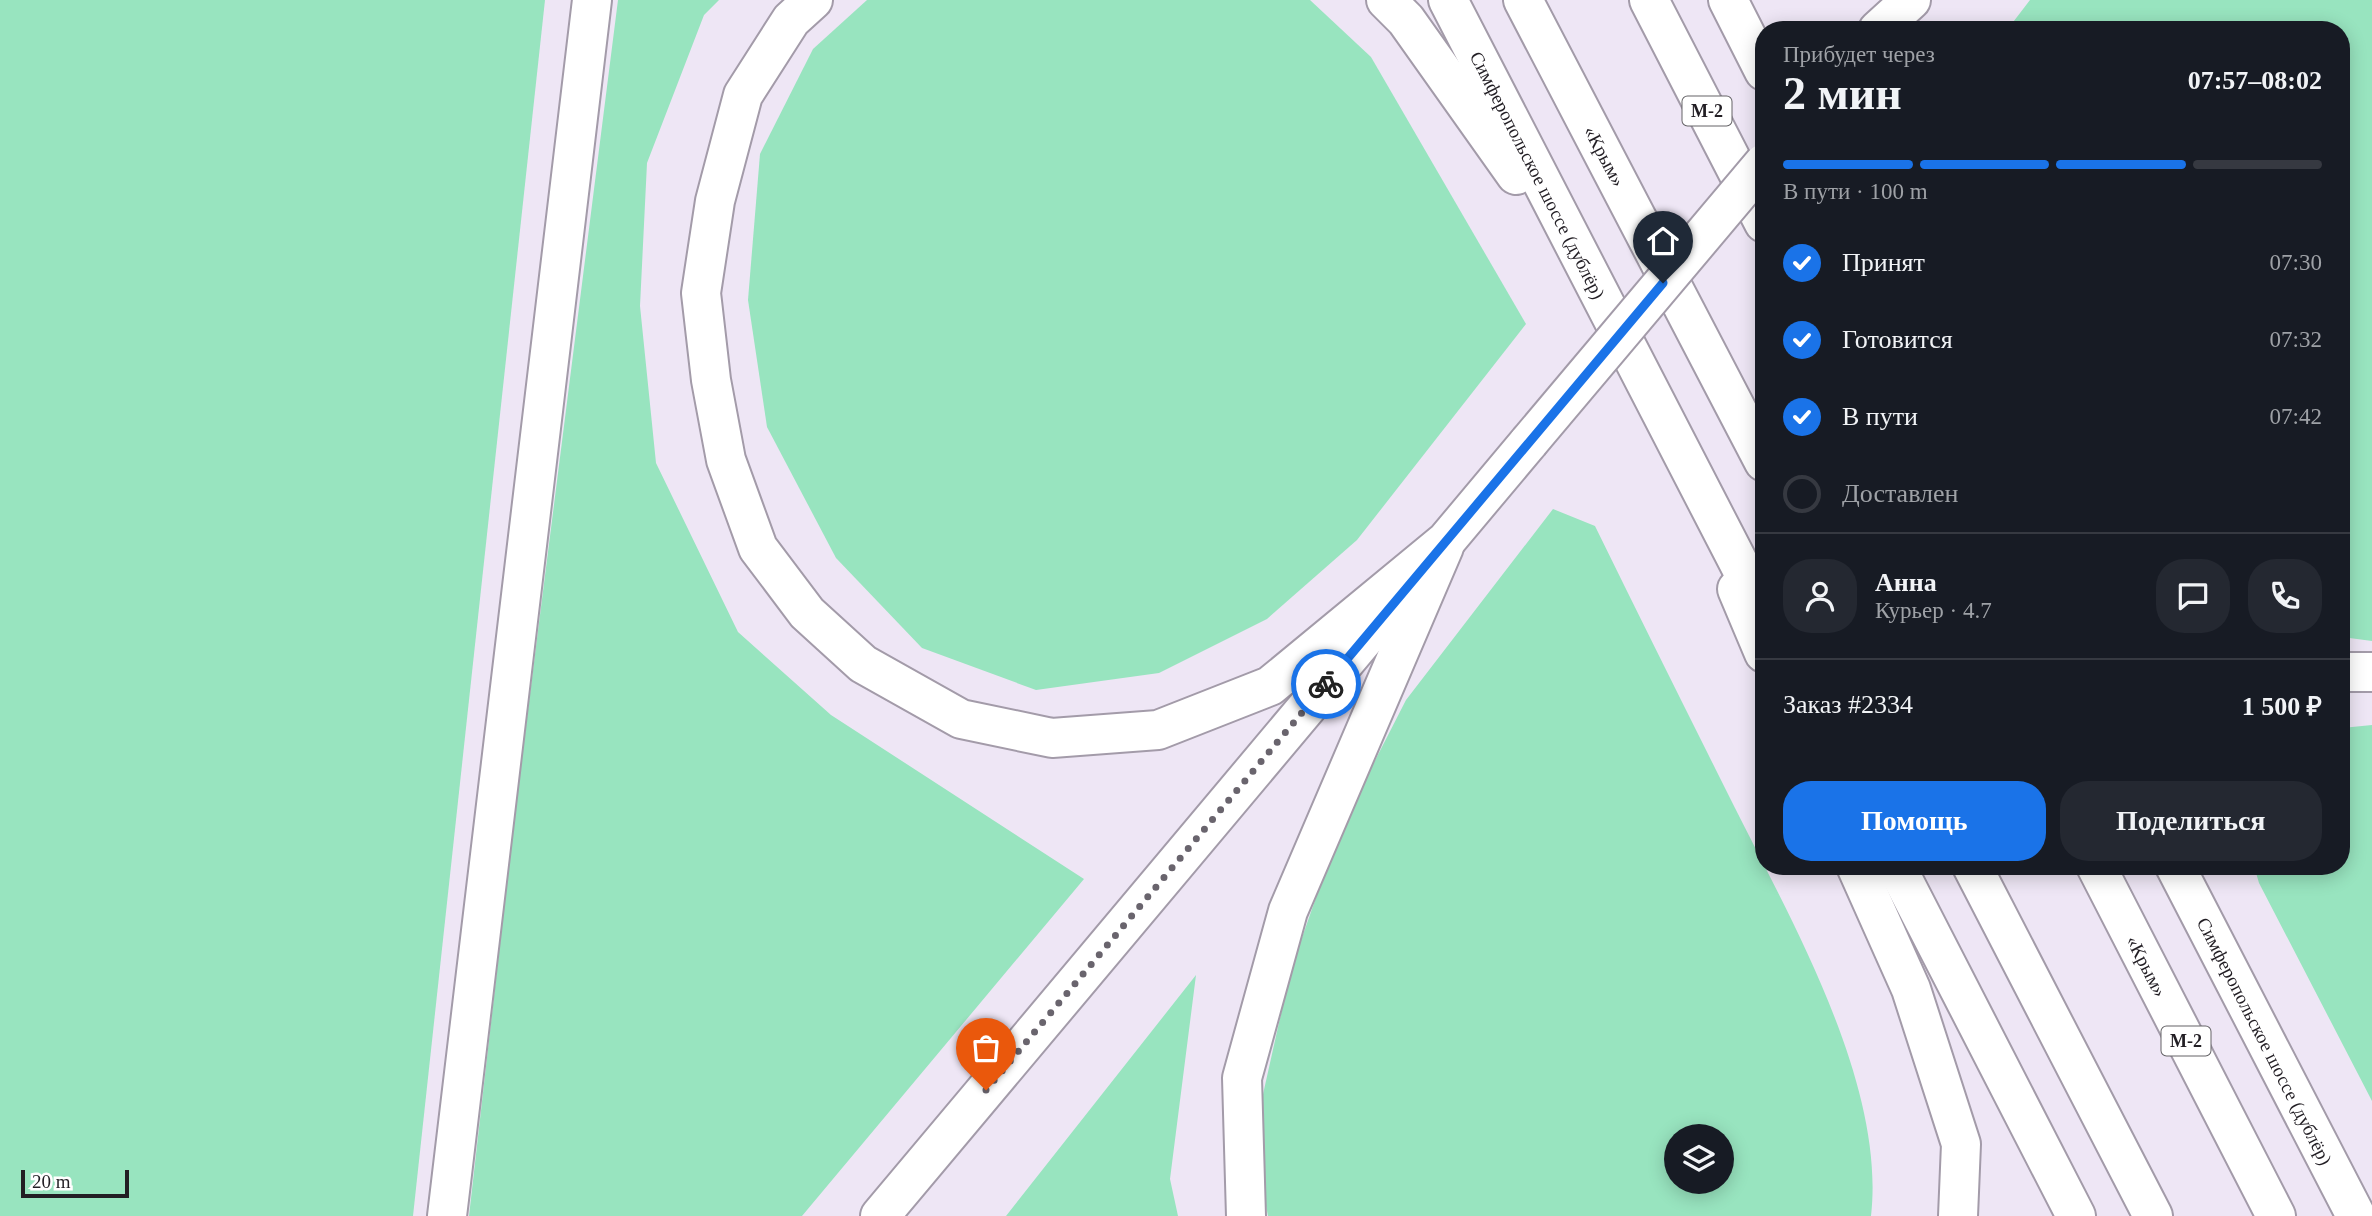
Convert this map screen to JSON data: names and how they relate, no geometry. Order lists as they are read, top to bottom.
{
  "streets": {
    "main road": ["М-2", "«Крым»", "Симферопольское шоссе (дублёр)"]
  },
  "scale_bar": "20 m",
  "page": {
    "heading": ["2 мин", "Прибудет через", "07:57–08:02"],
    "panel": [
      "Анна",
      "Курьер · 4.7",
      "Заказ #2334",
      "1 500 ₽"
    ],
    "bar": "В пути · 100 m",
    "list": [
      ["Принят", "07:30"],
      ["Готовится", "07:32"],
      ["В пути", "07:42"],
      "Доставлен"
    ],
    "buttons": ["Помощь", "Поделиться"],
    "scale": "20 m"
  }
}
